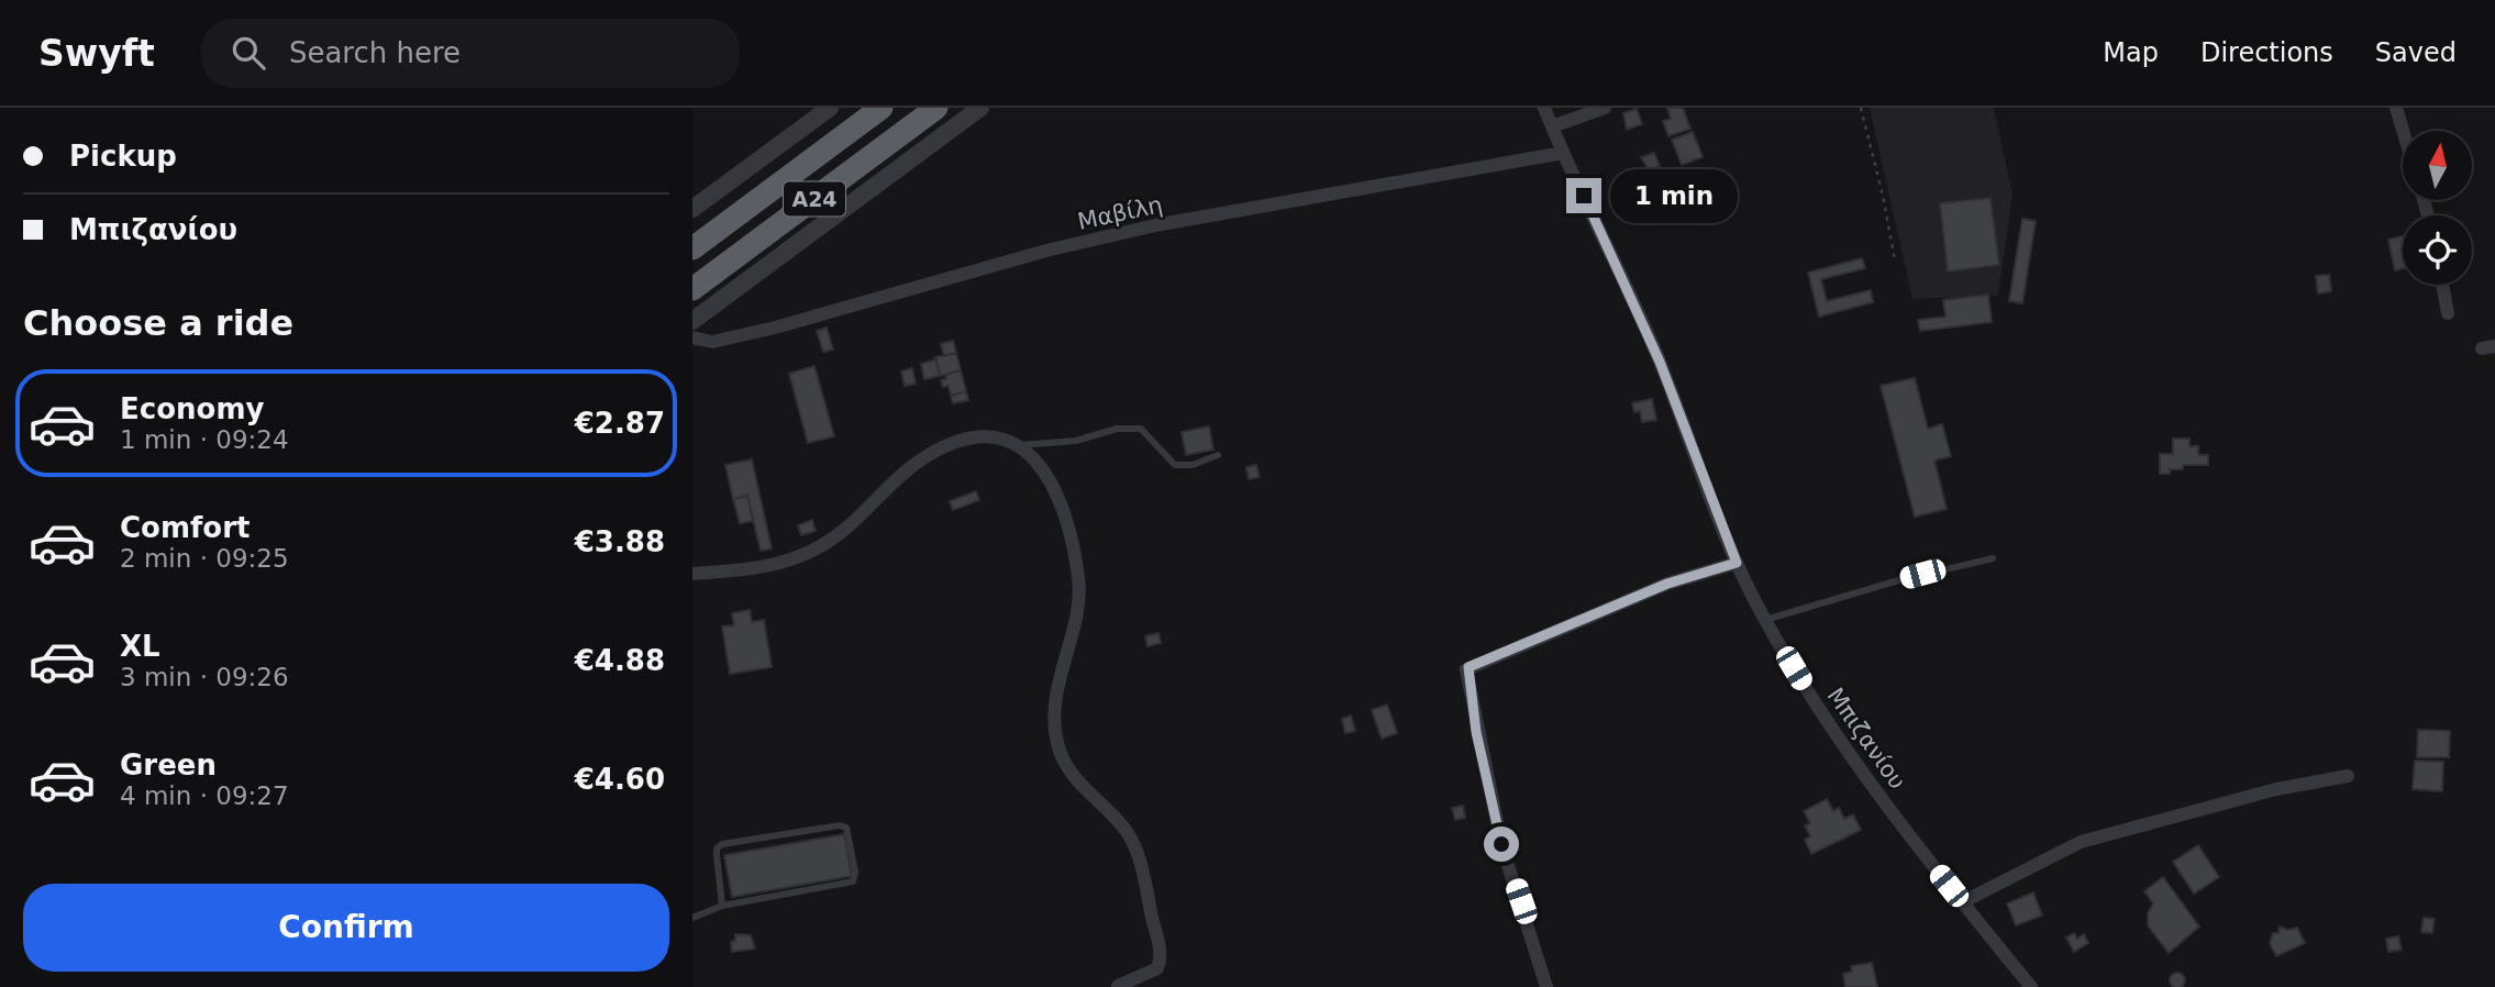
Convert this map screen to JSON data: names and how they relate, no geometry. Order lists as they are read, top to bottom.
{
  "streets": {
    "highway": ["Α24"],
    "street": ["Μαβίλη", "Μπιζανίου"]
  },
  "crossings": [
    ["Μαβίλη", "Μπιζανίου"]
  ],
  "north": "top",
  "page": {
    "header": "Swyft",
    "search": "Search here",
    "nav": ["Map", "Directions", "Saved"],
    "banner": ["Pickup", "Μπιζανίου"],
    "bubble": "1 min",
    "heading": "Choose a ride",
    "list": [
      {
        "name": "Economy",
        "note": "1 min · 09:24",
        "value": "€2.87"
      },
      {
        "name": "Comfort",
        "note": "2 min · 09:25",
        "value": "€3.88"
      },
      {
        "name": "XL",
        "note": "3 min · 09:26",
        "value": "€4.88"
      },
      {
        "name": "Green",
        "note": "4 min · 09:27",
        "value": "€4.60"
      }
    ],
    "buttons": "Confirm"
  }
}
